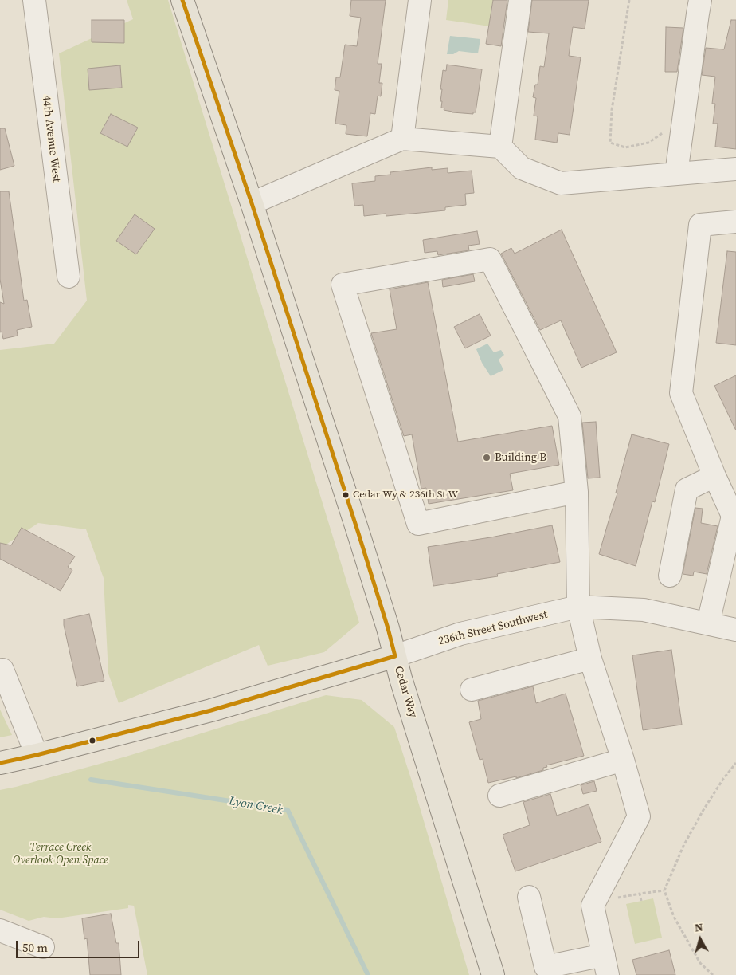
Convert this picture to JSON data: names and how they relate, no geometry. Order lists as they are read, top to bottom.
{
  "streets": {
    "main road": ["236th Street Southwest", "Cedar Way"],
    "street": ["44th Avenue West"]
  },
  "crossings": [
    ["236th Street Southwest", "Cedar Way"]
  ],
  "water": ["Lyon Creek"],
  "parks": ["Terrace Creek Overlook Open Space"],
  "places": ["Building B", "Cedar Wy & 236th St W"],
  "scale_bar": "50 m",
  "north": "top"
}
